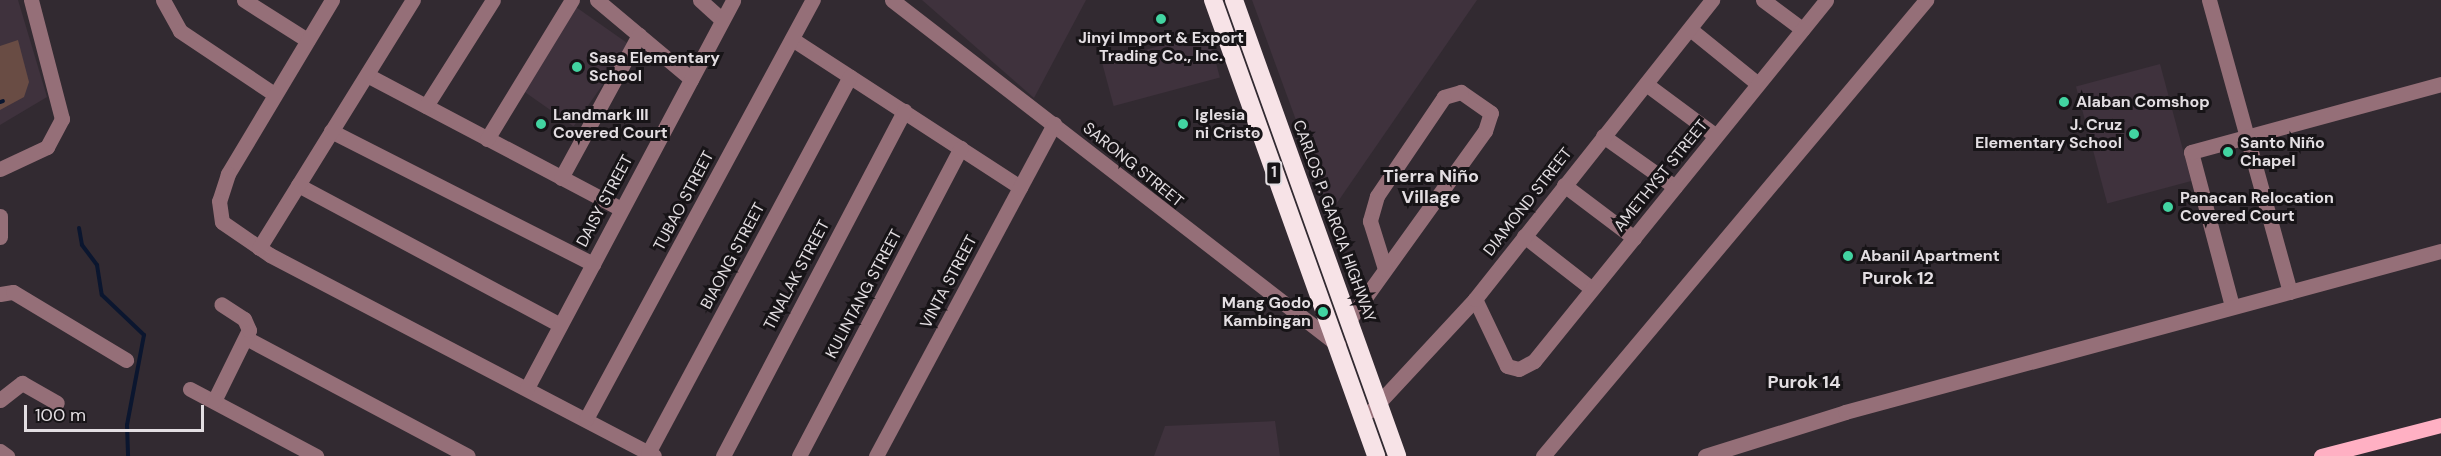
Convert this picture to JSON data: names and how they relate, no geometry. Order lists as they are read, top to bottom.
{
  "streets": {
    "highway": ["1", "CARLOS P. GARCIA HIGHWAY"],
    "street": [
      "SARONG STREET",
      "AMETHYST STREET",
      "DAISY STREET",
      "TUBAO STREET",
      "DIAMOND STREET",
      "BIAONG STREET",
      "TINALAK STREET",
      "VINTA STREET",
      "KULINTANG STREET"
    ]
  },
  "crossings": [
    ["SARONG STREET", "1"],
    ["SARONG STREET", "VINTA STREET"],
    ["1", "DIAMOND STREET"],
    ["AMETHYST STREET", "DIAMOND STREET"],
    ["DIAMOND STREET", "CARLOS P. GARCIA HIGHWAY"]
  ],
  "districts": ["Tierra Niño Village", "Purok 12", "Purok 14"],
  "places": [
    "Jinyi Import & Export Trading Co., Inc.",
    "Sasa Elementary School",
    "Alaban Comshop",
    "Landmark III Covered Court",
    "Iglesia ni Cristo",
    "J. Cruz Elementary School",
    "Santo Niño Chapel",
    "Panacan Relocation Covered Court",
    "Abanil Apartment",
    "Mang Godo Kambingan"
  ],
  "scale_bar": "100 m"
}
